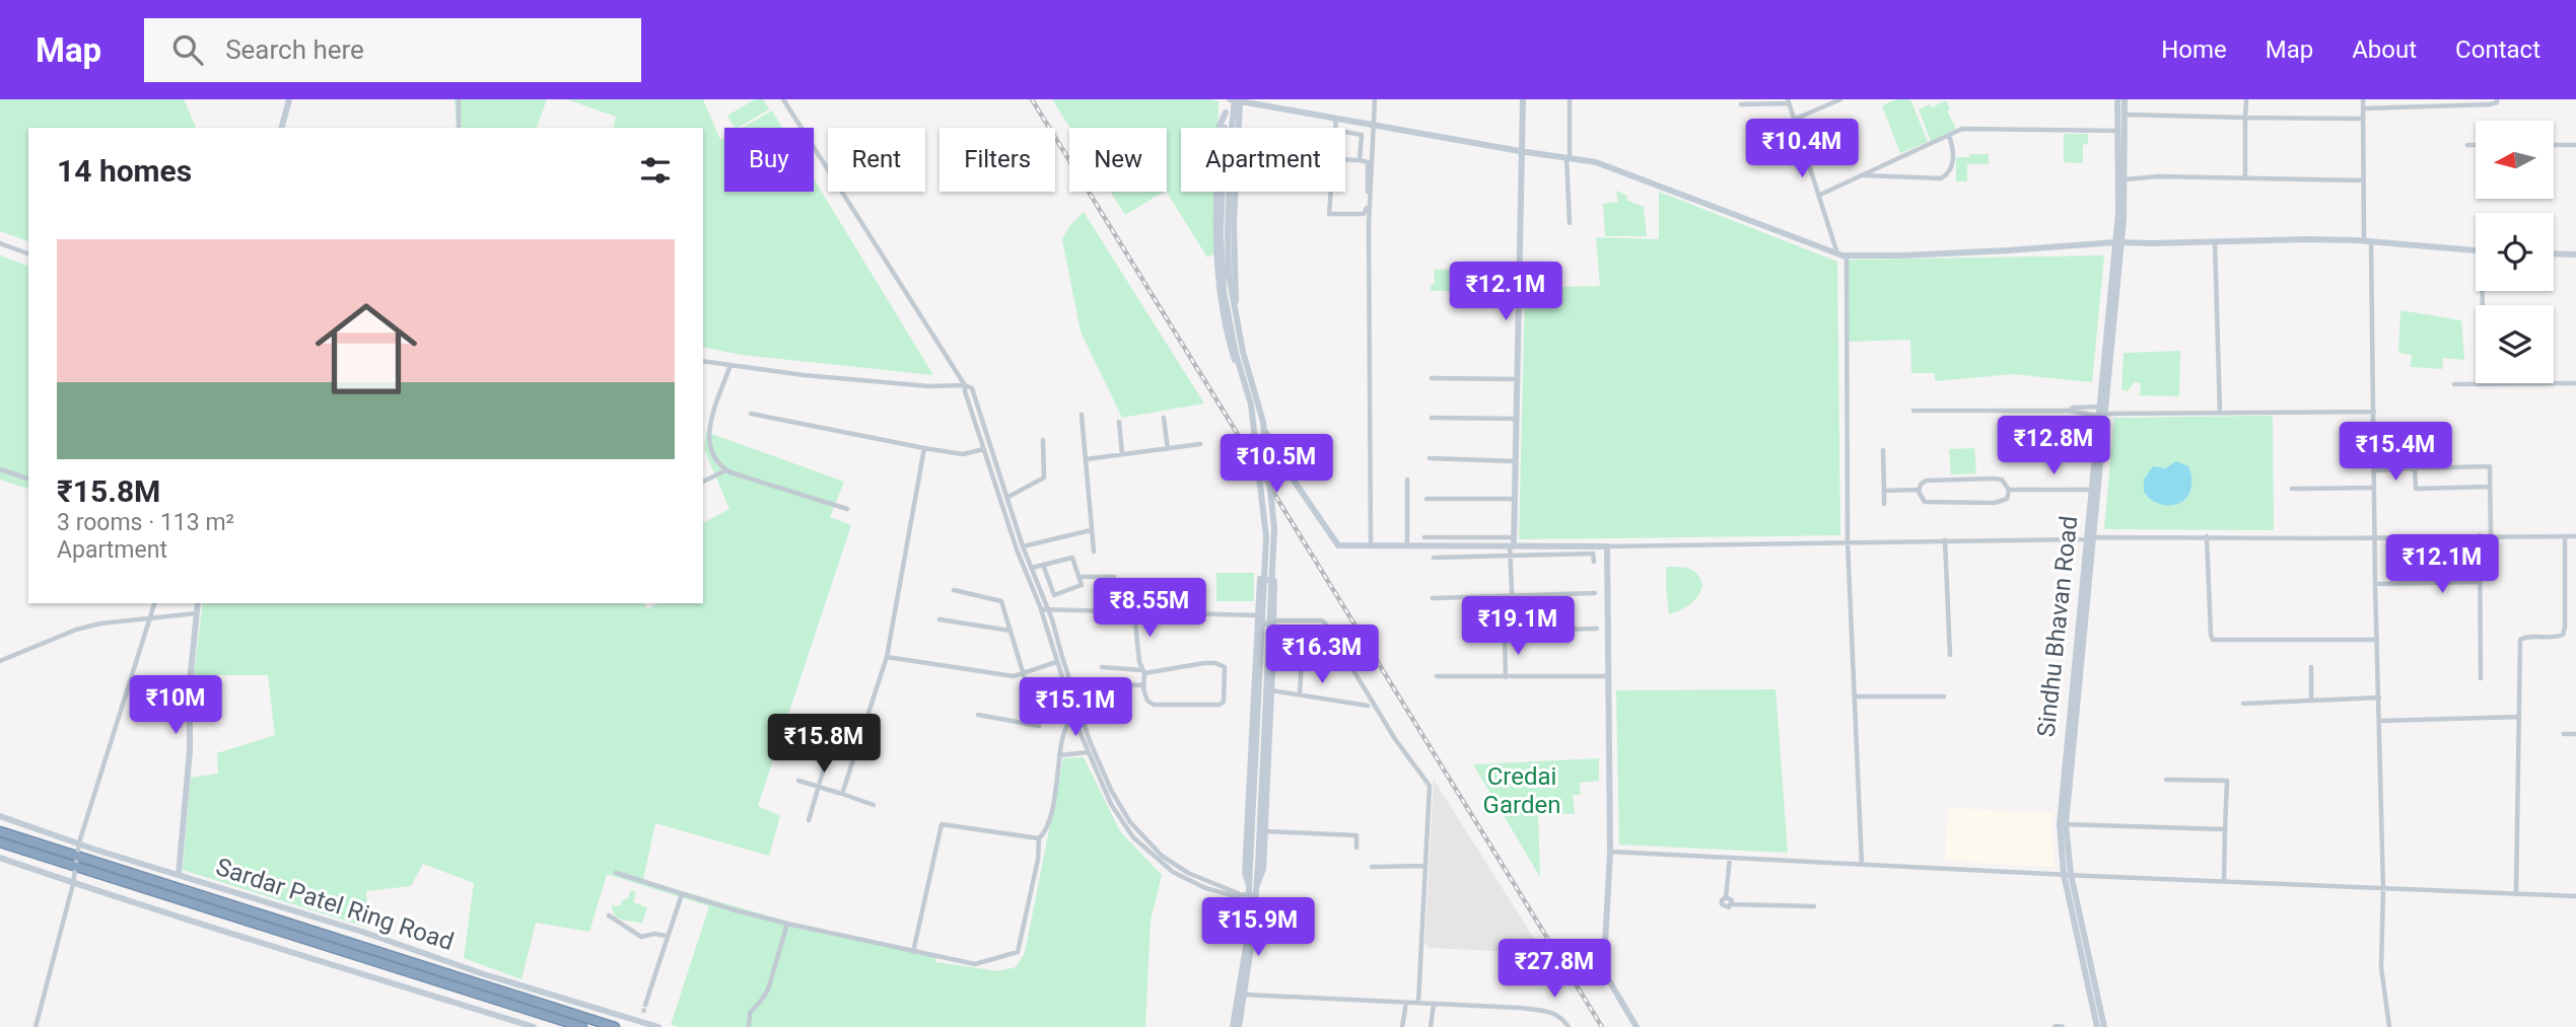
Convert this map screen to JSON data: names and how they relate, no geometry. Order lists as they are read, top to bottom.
{
  "streets": {
    "highway": ["Sardar Patel Ring Road"],
    "street": ["Sindhu Bhavan Road"]
  },
  "parks": ["Credai Garden"],
  "north": "left",
  "page": {
    "header": "Map",
    "search": "Search here",
    "nav": [
      "Home",
      "Map",
      "About",
      "Contact"
    ],
    "price": [
      "₹10.4M",
      "₹12.1M",
      "₹12.8M",
      "₹15.4M",
      "₹10.5M",
      "₹12.1M",
      "₹8.55M",
      "₹19.1M",
      "₹16.3M",
      "₹10M",
      "₹15.1M",
      "₹15.8M",
      "₹15.9M",
      "₹27.8M"
    ],
    "chip": [
      "Buy",
      "Rent",
      "Filters",
      "New",
      "Apartment"
    ],
    "heading": "14 homes",
    "list": [
      {
        "name": "₹15.8M",
        "note": "3 rooms · 113 m² · Apartment"
      }
    ]
  }
}
